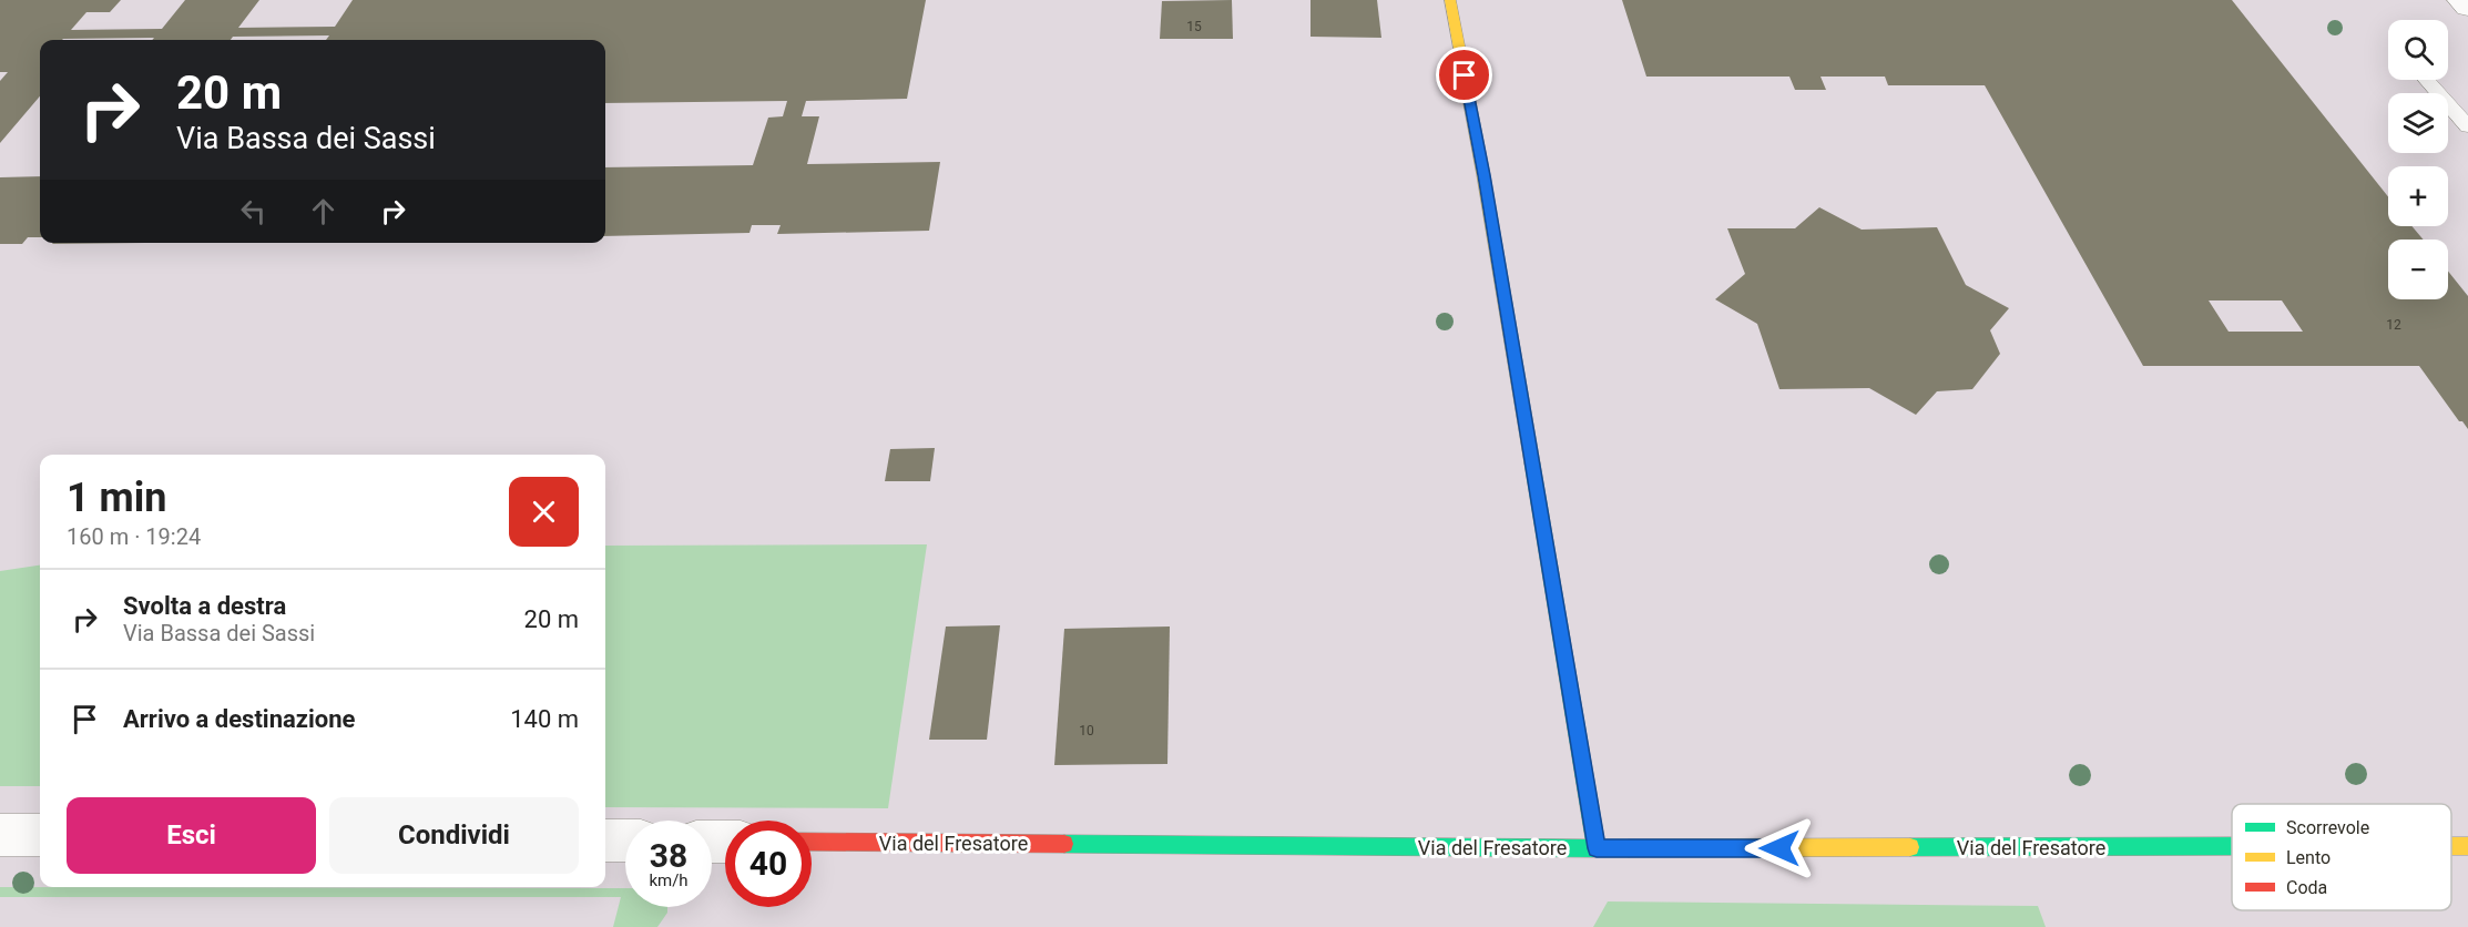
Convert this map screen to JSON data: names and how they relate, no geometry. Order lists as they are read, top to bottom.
{
  "streets": {
    "street": ["Via del Fresatore"]
  },
  "house_numbers": ["15", "12", "10"],
  "legend": ["Scorrevole", "Lento", "Coda"],
  "page": {
    "map_buttons": ["+", "−"],
    "turn": ["20 m", "Via Bassa dei Sassi"],
    "heading": ["1 min", "160 m · 19:24"],
    "list": [
      {
        "name": "Svolta a destra",
        "note": "Via Bassa dei Sassi",
        "value": "20 m"
      },
      {
        "name": "Arrivo a destinazione",
        "value": "140 m"
      }
    ],
    "buttons": ["Esci", "Condividi"],
    "speed": "38 km/h",
    "limit": "40"
  }
}
